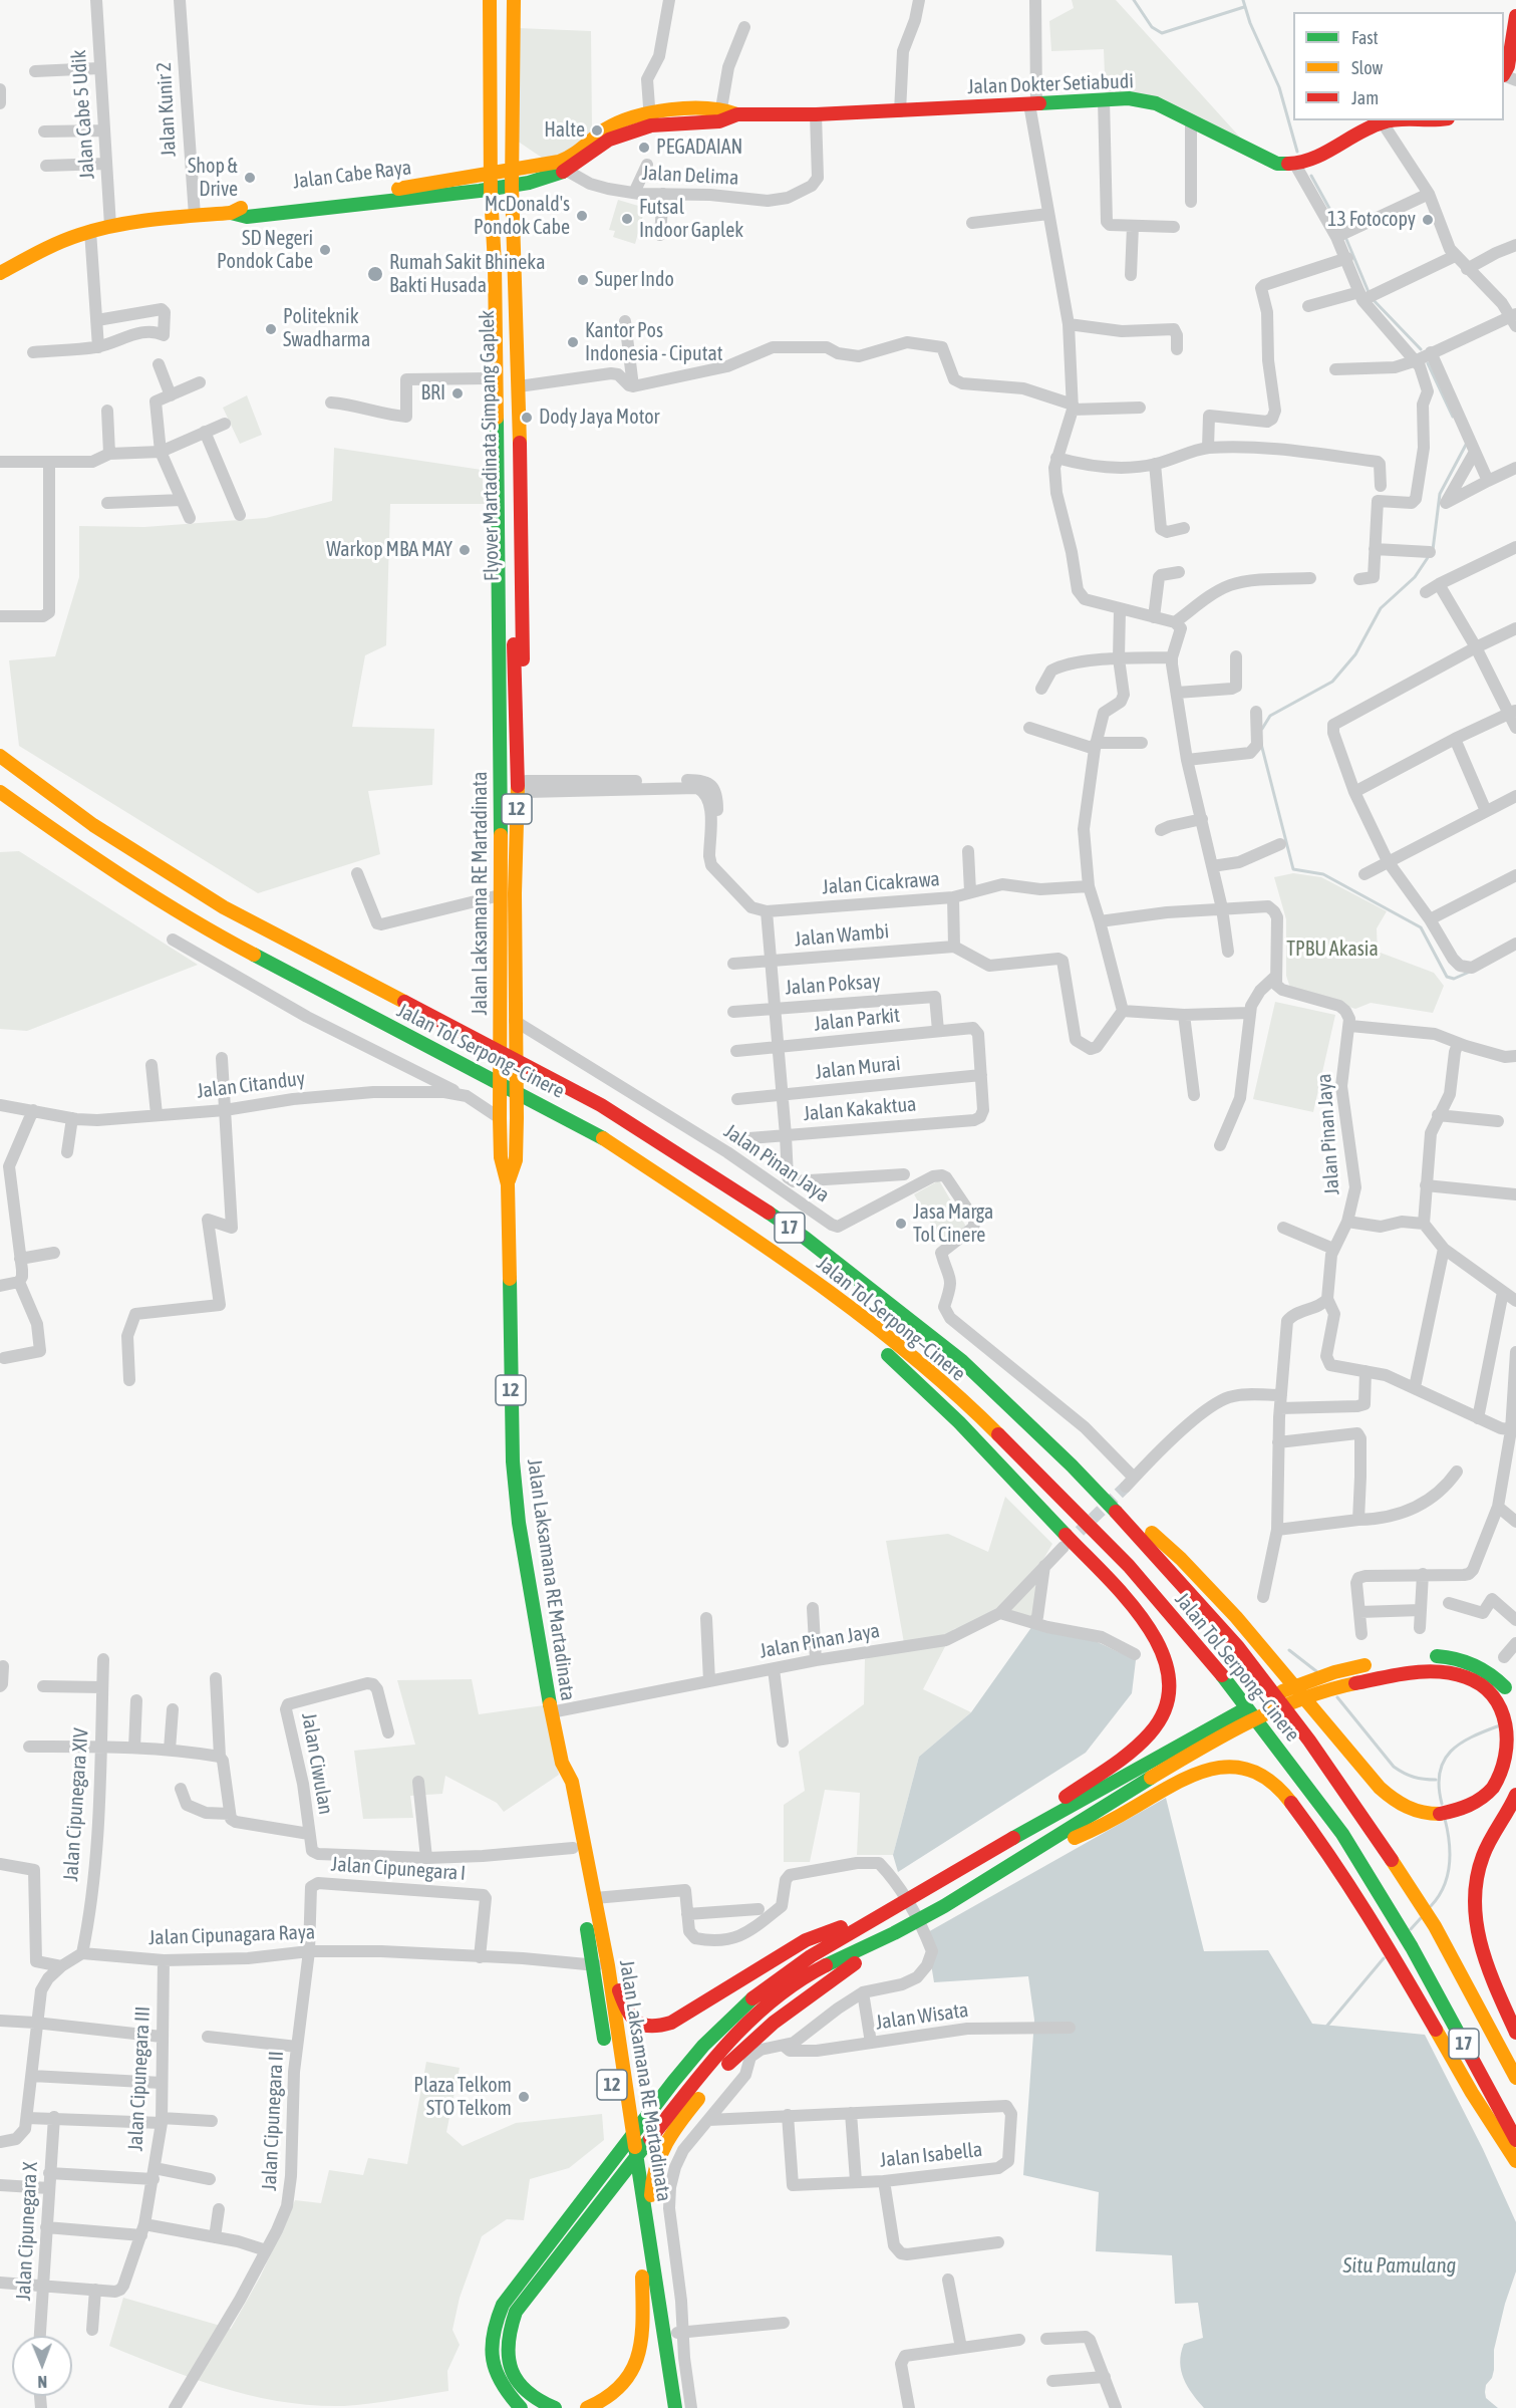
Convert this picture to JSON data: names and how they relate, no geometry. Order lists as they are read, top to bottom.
{
  "streets": {
    "main road": [
      "Jalan Dokter Setiabudi",
      "Jalan Cabe Raya",
      "Flyover Martadinata Simpang Gaplek",
      "12",
      "Jalan Laksamana RE Martadinata",
      "Jalan Tol Serpong–Cinere",
      "17"
    ],
    "street": [
      "Jalan Kunir 2",
      "Jalan Cabe 5 Udik",
      "Jalan Delima",
      "Jalan Cicakrawa",
      "Jalan Wambi",
      "Jalan Poksay",
      "Jalan Parkit",
      "Jalan Murai",
      "Jalan Citanduy",
      "Jalan Kakaktua",
      "Jalan Pinan Jaya",
      "Jalan Ciwulan",
      "Jalan Cipunegara XIV",
      "Jalan Cipunegara I",
      "Jalan Cipunagara Raya",
      "Jalan Wisata",
      "Jalan Cipunegara III",
      "Jalan Cipunegara II",
      "Jalan Isabella",
      "Jalan Cipunegara X"
    ]
  },
  "crossings": [
    ["Jalan Dokter Setiabudi", "Jalan Cabe Raya"],
    ["Jalan Dokter Setiabudi", "Jalan Delima"],
    ["Jalan Kunir 2", "Jalan Cabe Raya"],
    ["Jalan Cabe 5 Udik", "Jalan Cabe Raya"],
    ["Flyover Martadinata Simpang Gaplek", "Jalan Laksamana RE Martadinata"],
    ["Jalan Cicakrawa", "Jalan Wambi"],
    ["Jalan Laksamana RE Martadinata", "Jalan Citanduy"],
    ["Jalan Laksamana RE Martadinata", "Jalan Pinan Jaya"],
    ["Jalan Laksamana RE Martadinata", "Jalan Ciwulan"],
    ["Jalan Laksamana RE Martadinata", "Jalan Cipunagara Raya"],
    ["Jalan Poksay", "Jalan Parkit"],
    ["Jalan Parkit", "Jalan Murai"],
    ["Jalan Parkit", "Jalan Kakaktua"],
    ["Jalan Murai", "Jalan Kakaktua"],
    ["Jalan Cipunegara XIV", "Jalan Cipunagara Raya"],
    ["Jalan Cipunegara I", "Jalan Cipunagara Raya"],
    ["Jalan Cipunegara I", "Jalan Cipunegara II"],
    ["Jalan Cipunagara Raya", "Jalan Cipunegara III"],
    ["Jalan Cipunagara Raya", "Jalan Cipunegara II"],
    ["Jalan Cipunegara III", "Jalan Cipunegara X"]
  ],
  "water": ["Situ Pamulang"],
  "parks": ["TPBU Akasia"],
  "places": [
    "Halte",
    "PEGADAIAN",
    "Shop & Drive",
    "McDonald's Pondok Cabe",
    "Futsal Indoor Gaplek",
    "13 Fotocopy",
    "SD Negeri Pondok Cabe",
    "Rumah Sakit Bhineka Bakti Husada",
    "Super Indo",
    "Politeknik Swadharma",
    "Kantor Pos Indonesia - Ciputat",
    "BRI",
    "Dody Jaya Motor",
    "Warkop MBA MAY",
    "Jasa Marga Tol Cinere",
    "Plaza Telkom STO Telkom"
  ],
  "legend": ["Fast", "Slow", "Jam"],
  "north": "bottom"
}
